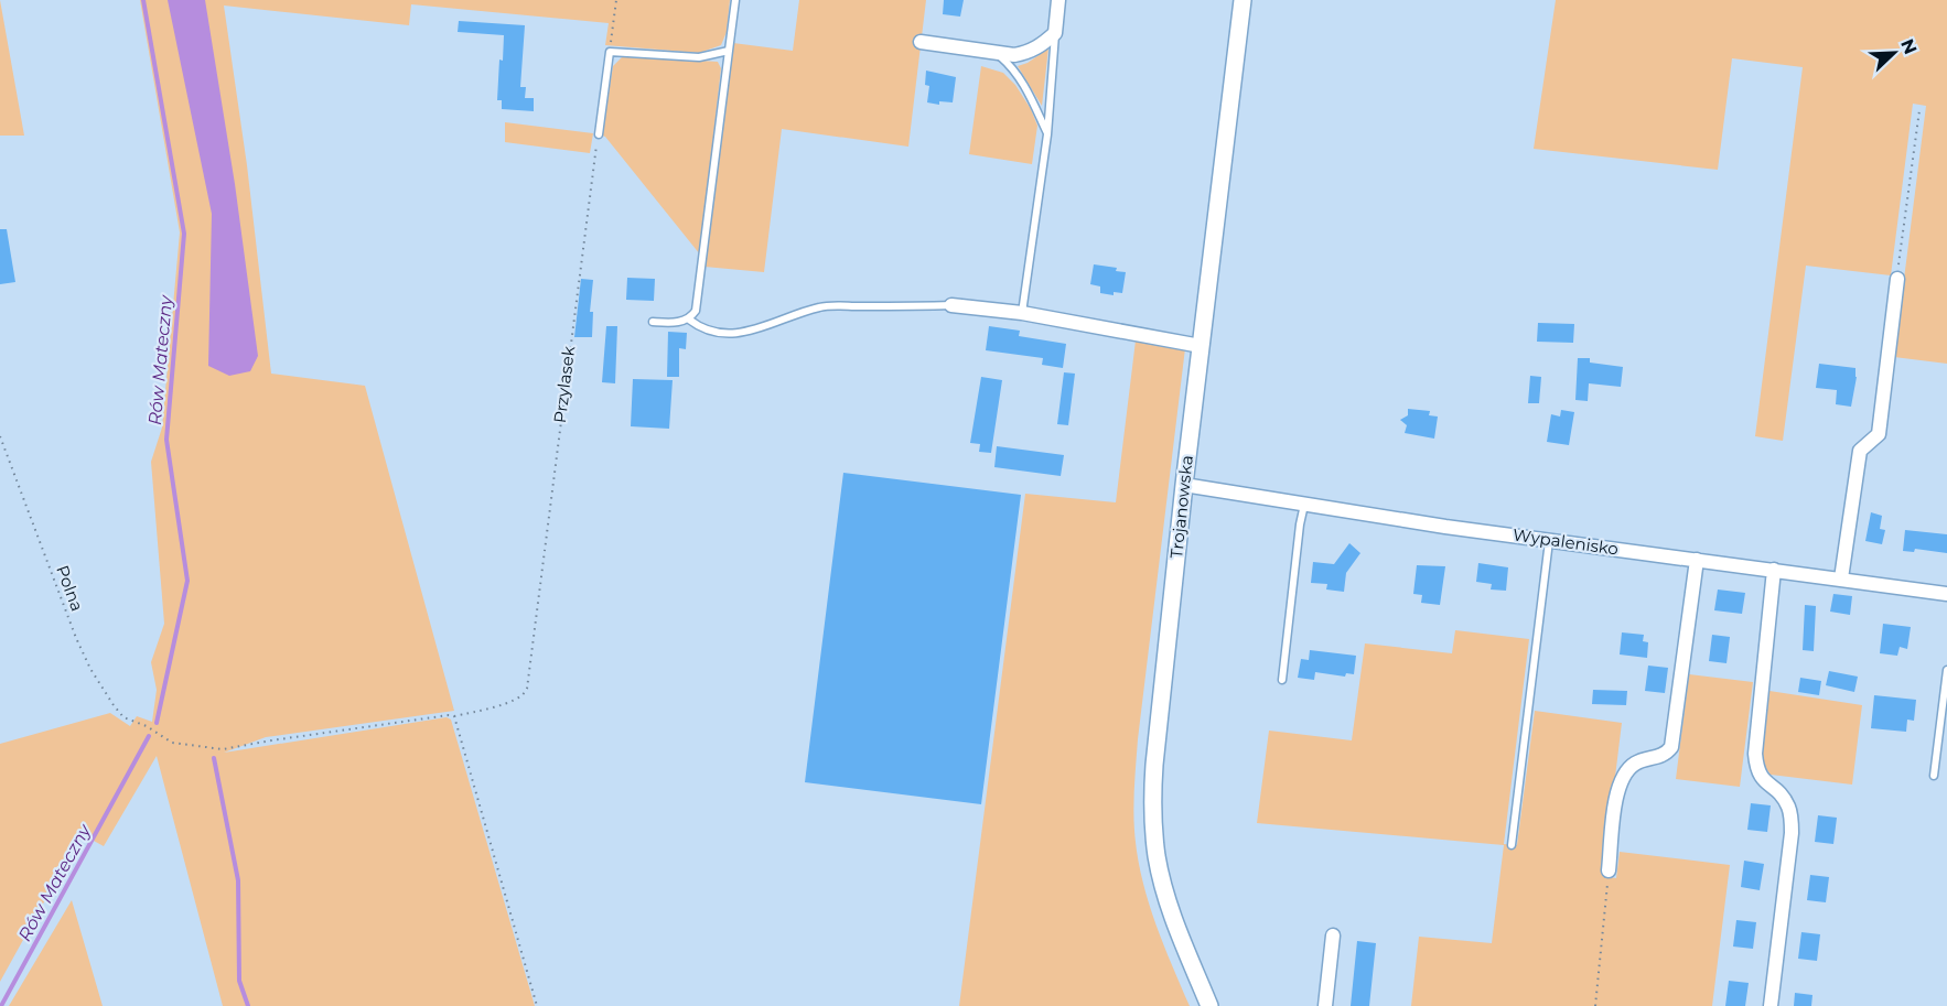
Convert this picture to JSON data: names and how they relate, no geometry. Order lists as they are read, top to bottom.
{
  "streets": {
    "street": ["Trojanowska", "Wypalenisko"],
    "path": ["Przylasek", "Polna"]
  },
  "crossings": [
    ["Przylasek", "Polna"],
    ["Trojanowska", "Wypalenisko"]
  ],
  "water": ["Rów Mateczny"],
  "north": "top right"
}
